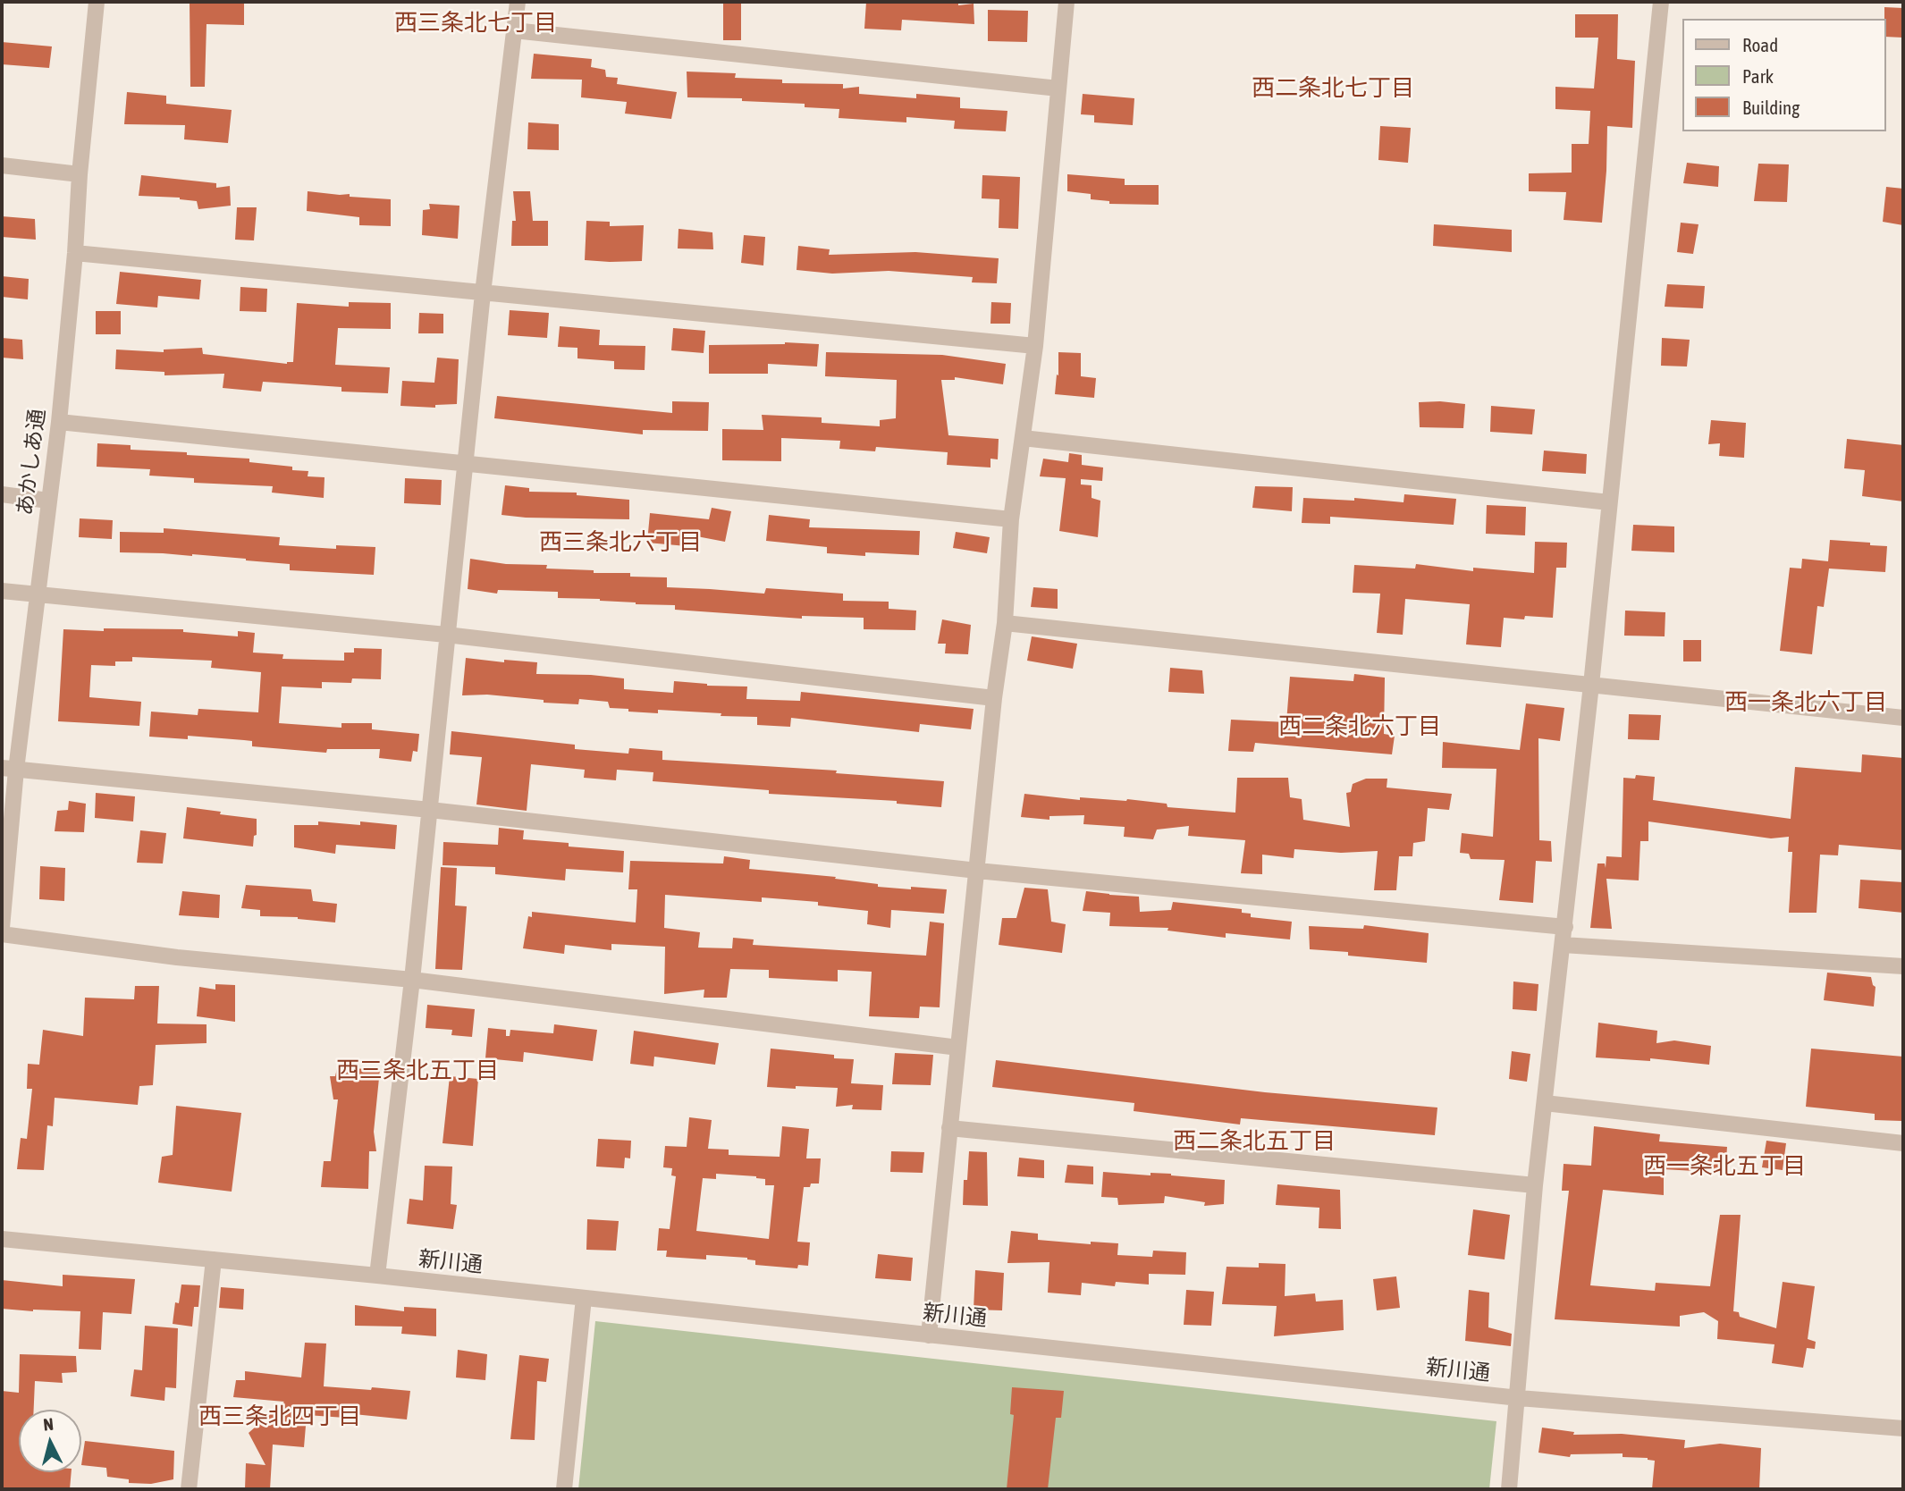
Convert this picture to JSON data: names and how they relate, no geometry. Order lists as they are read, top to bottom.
{
  "streets": {
    "street": ["あかしあ通", "新川通"]
  },
  "districts": [
    "西三条北七丁目",
    "西二条北七丁目",
    "西三条北六丁目",
    "西一条北六丁目",
    "西二条北六丁目",
    "西三条北五丁目",
    "西二条北五丁目",
    "西一条北五丁目",
    "西三条北四丁目"
  ],
  "legend": ["Road", "Park", "Building"],
  "north": "top"
}
